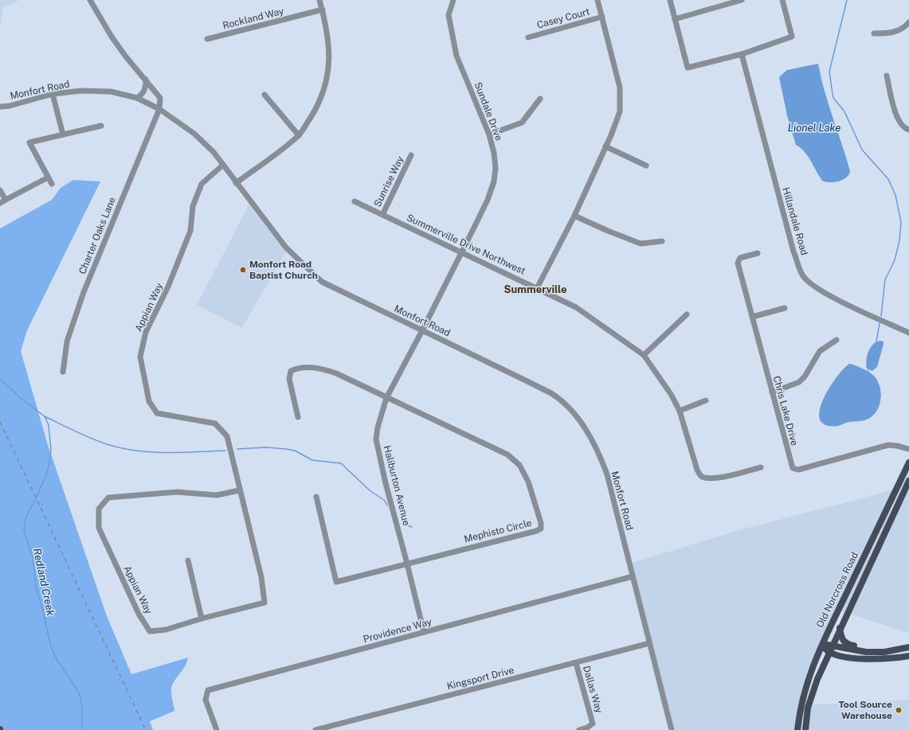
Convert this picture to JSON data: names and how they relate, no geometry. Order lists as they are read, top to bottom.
{
  "streets": {
    "main road": ["Old Norcross Road"],
    "street": [
      "Rockland Way",
      "Casey Court",
      "Monfort Road",
      "Sundale Drive",
      "Sunrise Way",
      "Hillandale Road",
      "Charter Oaks Lane",
      "Summerville Drive Northwest",
      "Appian Way",
      "Chris Lake Drive",
      "Haliburton Avenue",
      "Mephisto Circle",
      "Providence Way",
      "Kingsport Drive",
      "Dallas Way"
    ]
  },
  "crossings": [
    ["Monfort Road", "Sundale Drive"],
    ["Monfort Road", "Charter Oaks Lane"],
    ["Monfort Road", "Appian Way"],
    ["Monfort Road", "Haliburton Avenue"],
    ["Monfort Road", "Providence Way"],
    ["Monfort Road", "Kingsport Drive"],
    ["Sundale Drive", "Summerville Drive Northwest"],
    ["Sundale Drive", "Haliburton Avenue"],
    ["Sunrise Way", "Summerville Drive Northwest"],
    ["Haliburton Avenue", "Mephisto Circle"],
    ["Haliburton Avenue", "Providence Way"],
    ["Kingsport Drive", "Dallas Way"]
  ],
  "districts": ["Summerville"],
  "water": ["Lionel Lake", "Redland Creek"],
  "places": ["Monfort Road Baptist Church", "Tool Source Warehouse"]
}
